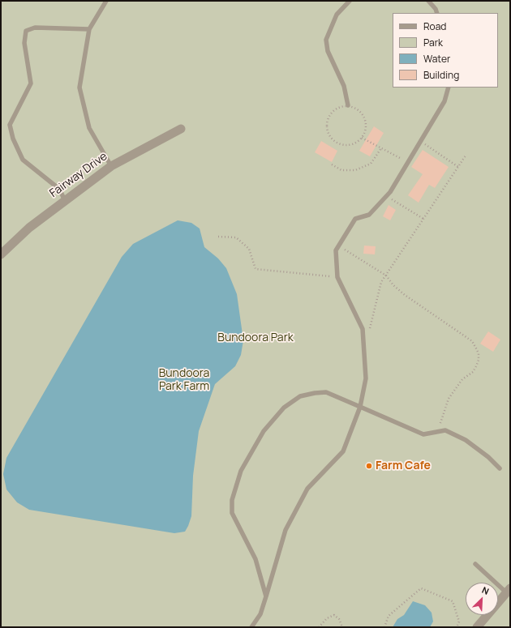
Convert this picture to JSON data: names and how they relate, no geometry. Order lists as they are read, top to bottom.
{
  "streets": {
    "street": ["Fairway Drive"]
  },
  "parks": ["Bundoora Park", "Bundoora Park Farm"],
  "places": ["Farm Cafe"],
  "legend": [
    "Road",
    "Park",
    "Water",
    "Building"
  ],
  "north": "top right"
}
